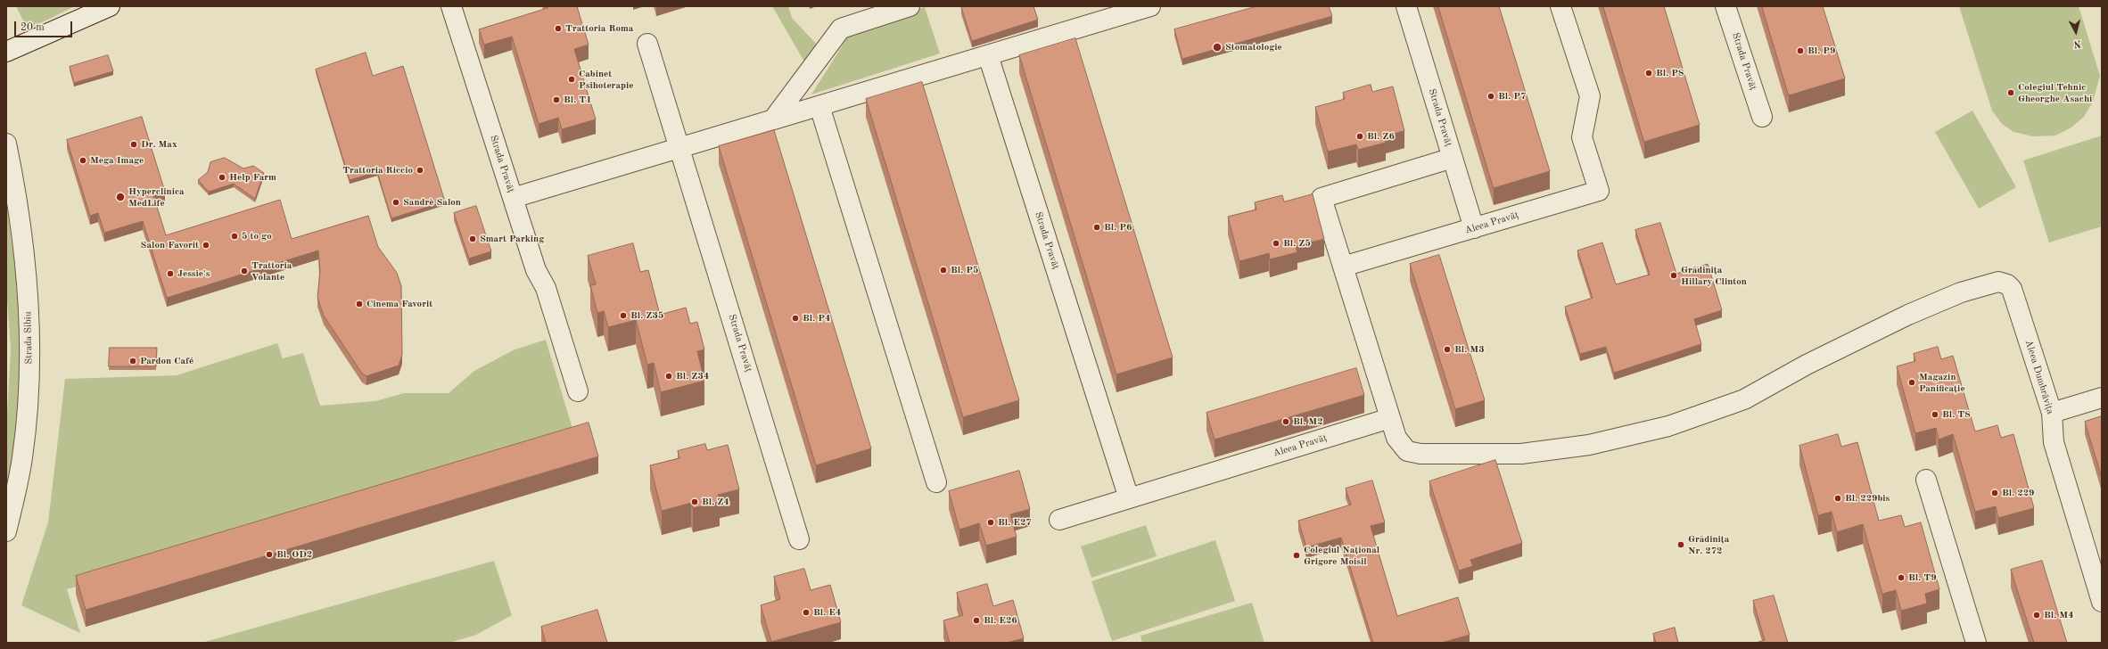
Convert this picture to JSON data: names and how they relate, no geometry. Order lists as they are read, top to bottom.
{
  "streets": {
    "street": [
      "Strada Pravăț",
      "Aleea Pravăț",
      "Strada Sibiu",
      "Aleea Dumbrăvița"
    ]
  },
  "crossings": [
    ["Strada Pravăț", "Aleea Pravăț"],
    ["Aleea Pravăț", "Aleea Dumbrăvița"]
  ],
  "places": [
    "Trattoria Roma",
    "Stomatologie",
    "Bl. P9",
    "Bl. P8",
    "Cabinet Psihoterapie",
    "Colegiul Tehnic Gheorghe Asachi",
    "Bl. P7",
    "Bl. T1",
    "Bl. Z6",
    "Dr. Max",
    "Mega Image",
    "Trattoria Riccio",
    "Help Farm",
    "Hyperclinica MedLife",
    "Sandrè Salon",
    "Bl. P6",
    "5 to go",
    "Smart Parking",
    "Bl. Z5",
    "Salon Favorit",
    "Bl. P5",
    "Trattoria Volante",
    "Jessie's",
    "Grădinița Hillary Clinton",
    "Cinema Favorit",
    "Bl. Z35",
    "Bl. P4",
    "Bl. M3",
    "Pardon Café",
    "Bl. Z34",
    "Magazin Panificație",
    "Bl. T8",
    "Bl. M2",
    "Bl. 229",
    "Bl. 229bis",
    "Bl. Z4",
    "Bl. E27",
    "Grădinița Nr. 272",
    "Bl. OD2",
    "Colegiul Național Grigore Moisil",
    "Bl. T9",
    "Bl. E4",
    "Bl. M4",
    "Bl. E26"
  ],
  "scale_bar": "20 m",
  "north": "bottom"
}
